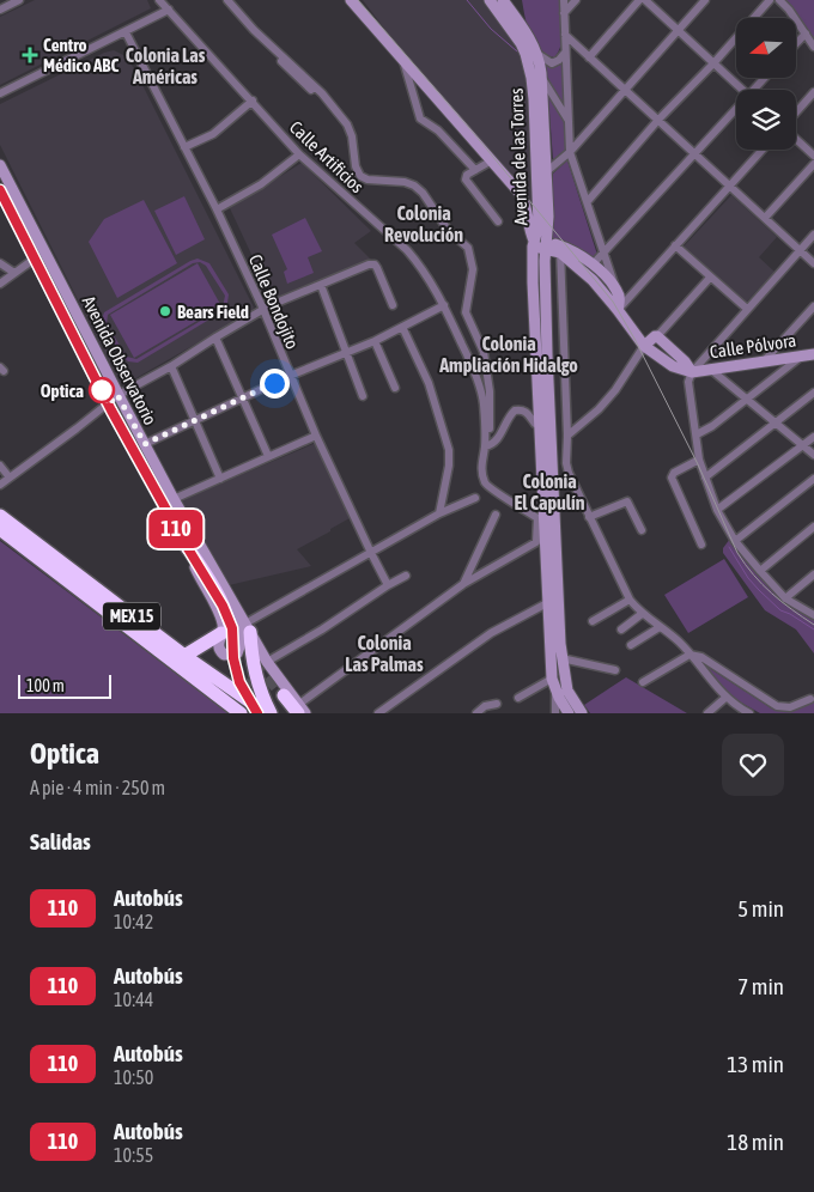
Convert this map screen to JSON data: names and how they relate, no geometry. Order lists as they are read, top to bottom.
{
  "streets": {
    "highway": ["MEX 15"],
    "street": [
      "Calle Artificios",
      "Avenida de las Torres",
      "Calle Bondojito",
      "Calle Pólvora",
      "Avenida Observatorio"
    ]
  },
  "districts": [
    "Colonia Las Américas",
    "Colonia Revolución",
    "Colonia Ampliación Hidalgo",
    "Colonia El Capulín",
    "Colonia Las Palmas"
  ],
  "places": {
    "health": ["Centro Médico ABC"],
    "other": ["Bears Field", "Optica"]
  },
  "lines": ["bus line 110"],
  "scale_bar": "100 m",
  "north": "left",
  "page": {
    "on_map": "110",
    "scale": "100 m",
    "heading": [
      ["Optica", "A pie · 4 min · 250 m"],
      "Salidas"
    ],
    "list": [
      {
        "mark": "110",
        "name": "Autobús",
        "note": "10:42",
        "value": "5 min"
      },
      {
        "mark": "110",
        "name": "Autobús",
        "note": "10:44",
        "value": "7 min"
      },
      {
        "mark": "110",
        "name": "Autobús",
        "note": "10:50",
        "value": "13 min"
      },
      {
        "mark": "110",
        "name": "Autobús",
        "note": "10:55",
        "value": "18 min"
      }
    ]
  }
}
